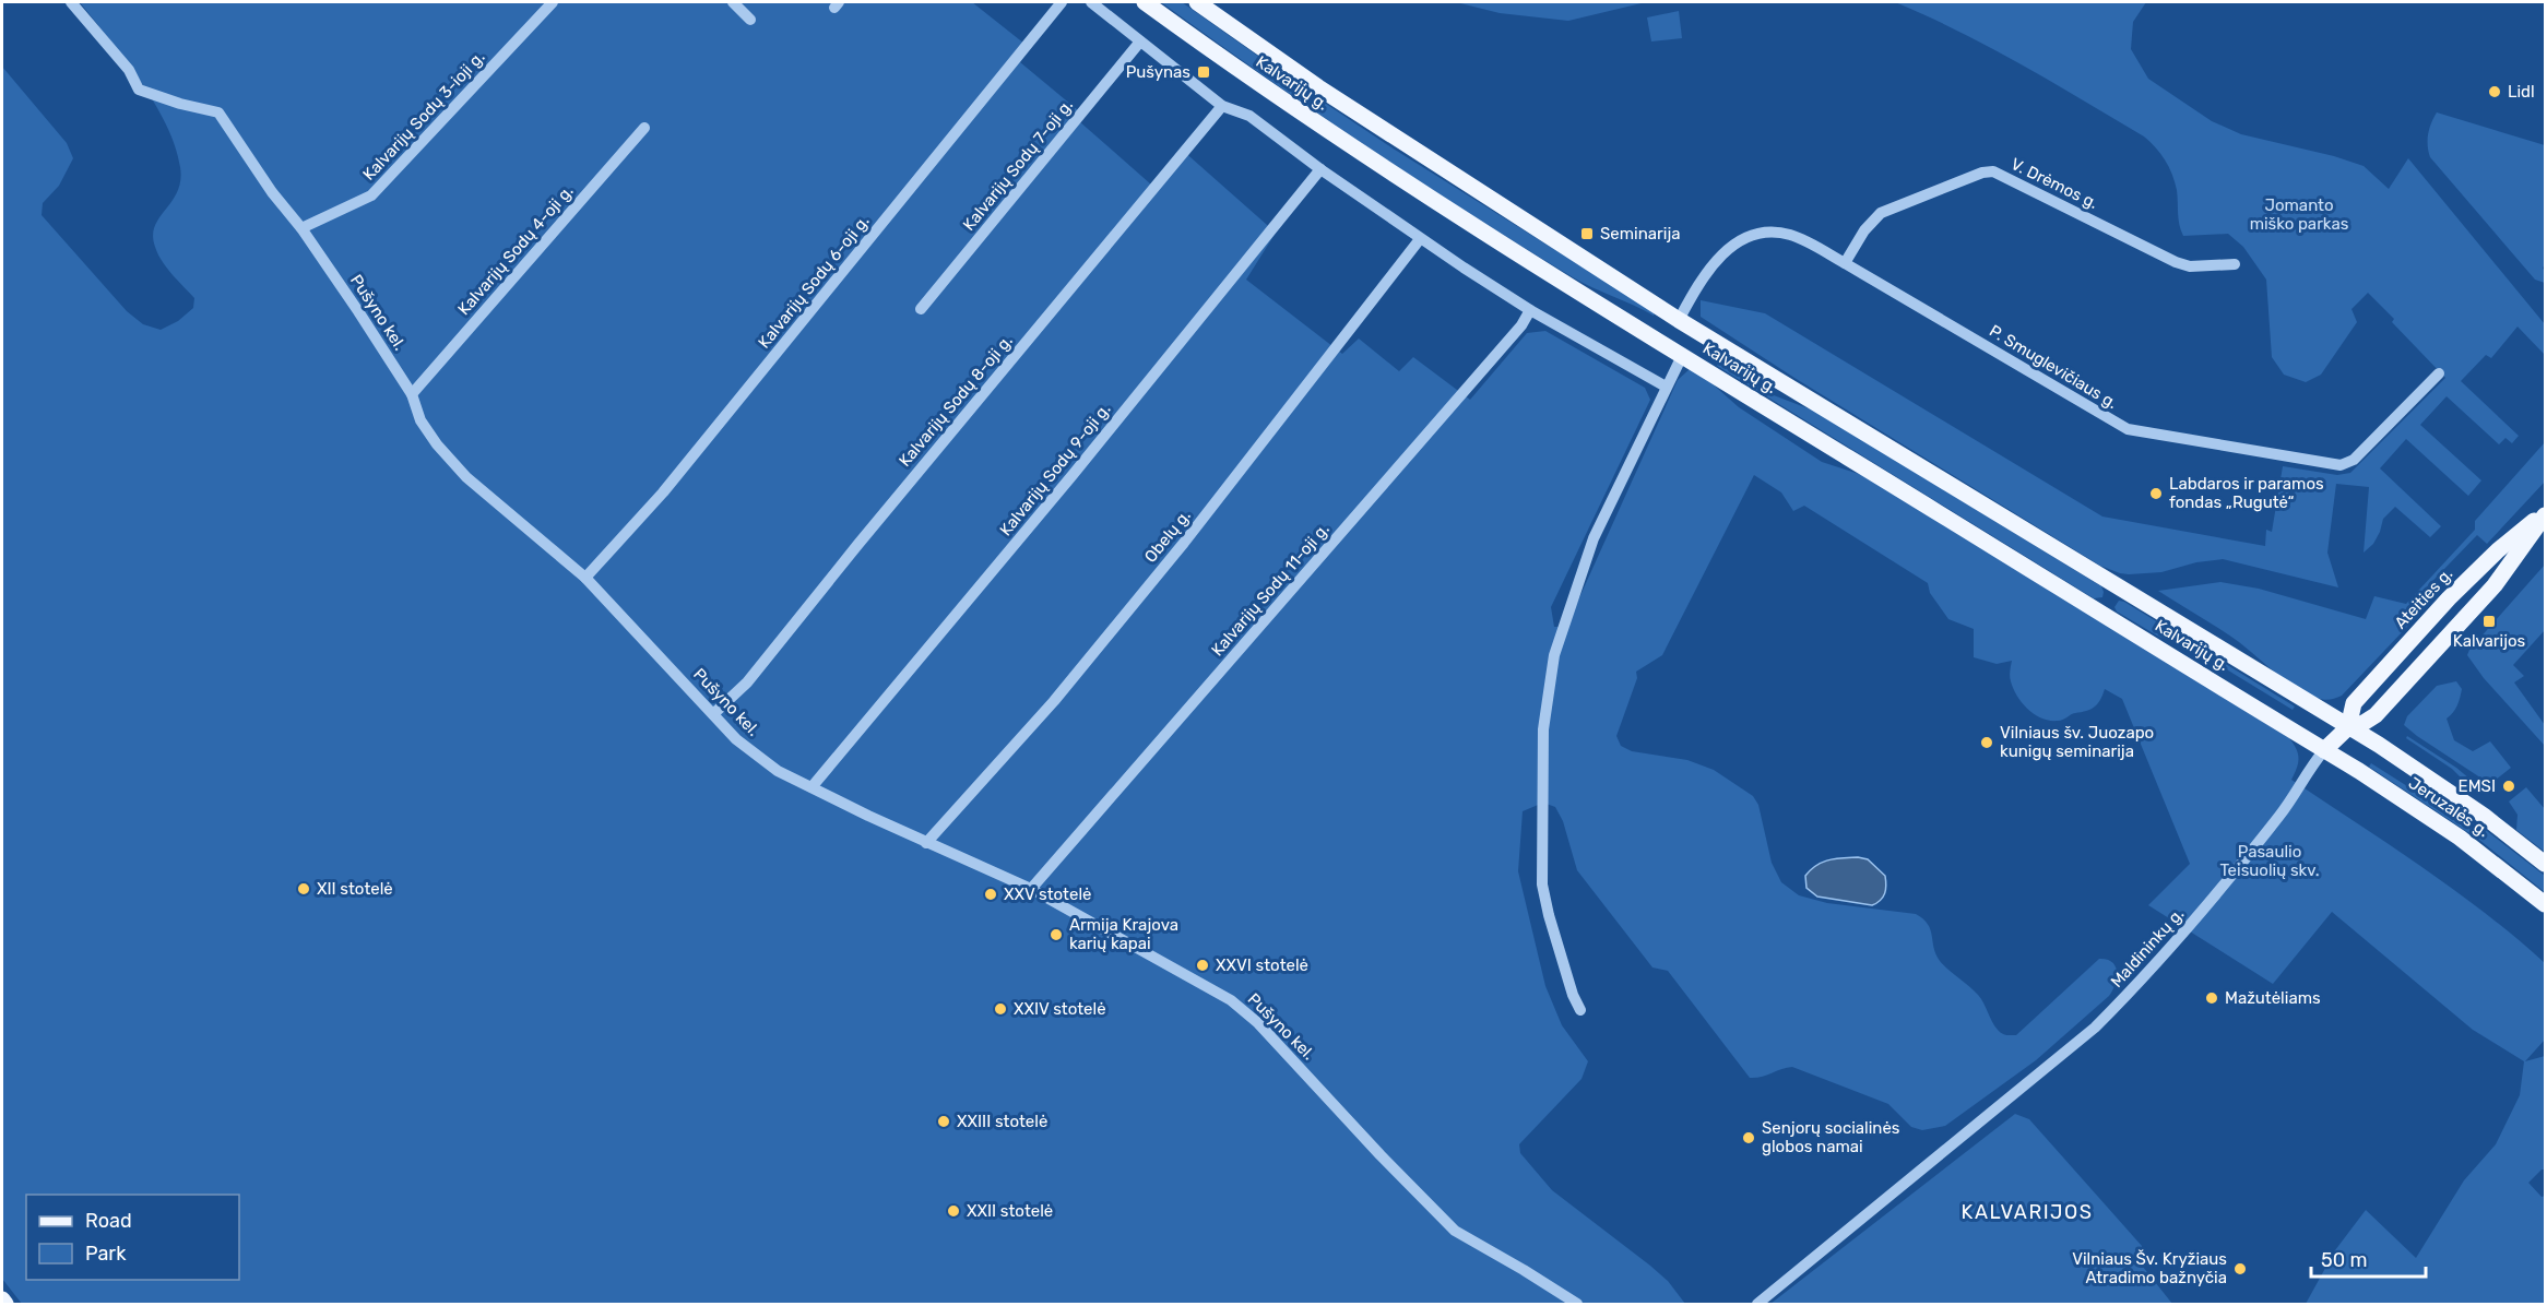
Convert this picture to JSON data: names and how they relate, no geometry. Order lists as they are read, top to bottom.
{
  "streets": {
    "main road": ["Kalvarijų g.", "Ateities g.", "Jeruzalės g."],
    "street": [
      "Kalvarijų Sodų 3-ioji g.",
      "Kalvarijų Sodų 7-oji g.",
      "V. Drėmos g.",
      "Kalvarijų Sodų 4-oji g.",
      "Kalvarijų Sodų 6-oji g.",
      "Pušyno kel.",
      "P. Smuglevičiaus g.",
      "Kalvarijų Sodų 8-oji g.",
      "Kalvarijų Sodų 9-oji g.",
      "Obelų g.",
      "Kalvarijų Sodų 11-oji g.",
      "Maldininkų g."
    ]
  },
  "crossings": [
    ["Kalvarijų g.", "P. Smuglevičiaus g."],
    ["Kalvarijų g.", "Ateities g."],
    ["Kalvarijų g.", "Jeruzalės g."],
    ["Kalvarijų g.", "Maldininkų g."],
    ["Kalvarijų Sodų 3-ioji g.", "Pušyno kel."],
    ["V. Drėmos g.", "P. Smuglevičiaus g."],
    ["Kalvarijų Sodų 4-oji g.", "Pušyno kel."],
    ["Kalvarijų Sodų 6-oji g.", "Pušyno kel."],
    ["Pušyno kel.", "Kalvarijų Sodų 8-oji g."],
    ["Pušyno kel.", "Kalvarijų Sodų 9-oji g."],
    ["Pušyno kel.", "Obelų g."],
    ["Pušyno kel.", "Kalvarijų Sodų 11-oji g."],
    ["Ateities g.", "Jeruzalės g."],
    ["Ateities g.", "Maldininkų g."],
    ["Jeruzalės g.", "Maldininkų g."]
  ],
  "districts": ["KALVARIJOS"],
  "parks": ["Jomanto miško parkas", "Pasaulio Teisuolių skv."],
  "places": {
    "transit": ["Pušynas", "Seminarija", "Kalvarijos"],
    "other": [
      "Lidl",
      "Labdaros ir paramos fondas „Rugutė“",
      "Vilniaus šv. Juozapo kunigų seminarija",
      "EMSI",
      "XII stotelė",
      "XXV stotelė",
      "Armija Krajova karių kapai",
      "XXVI stotelė",
      "Mažutėliams",
      "XXIV stotelė",
      "XXIII stotelė",
      "Senjorų socialinės globos namai",
      "XXII stotelė",
      "Vilniaus Šv. Kryžiaus Atradimo bažnyčia"
    ]
  },
  "legend": ["Road", "Park"],
  "scale_bar": "50 m"
}
